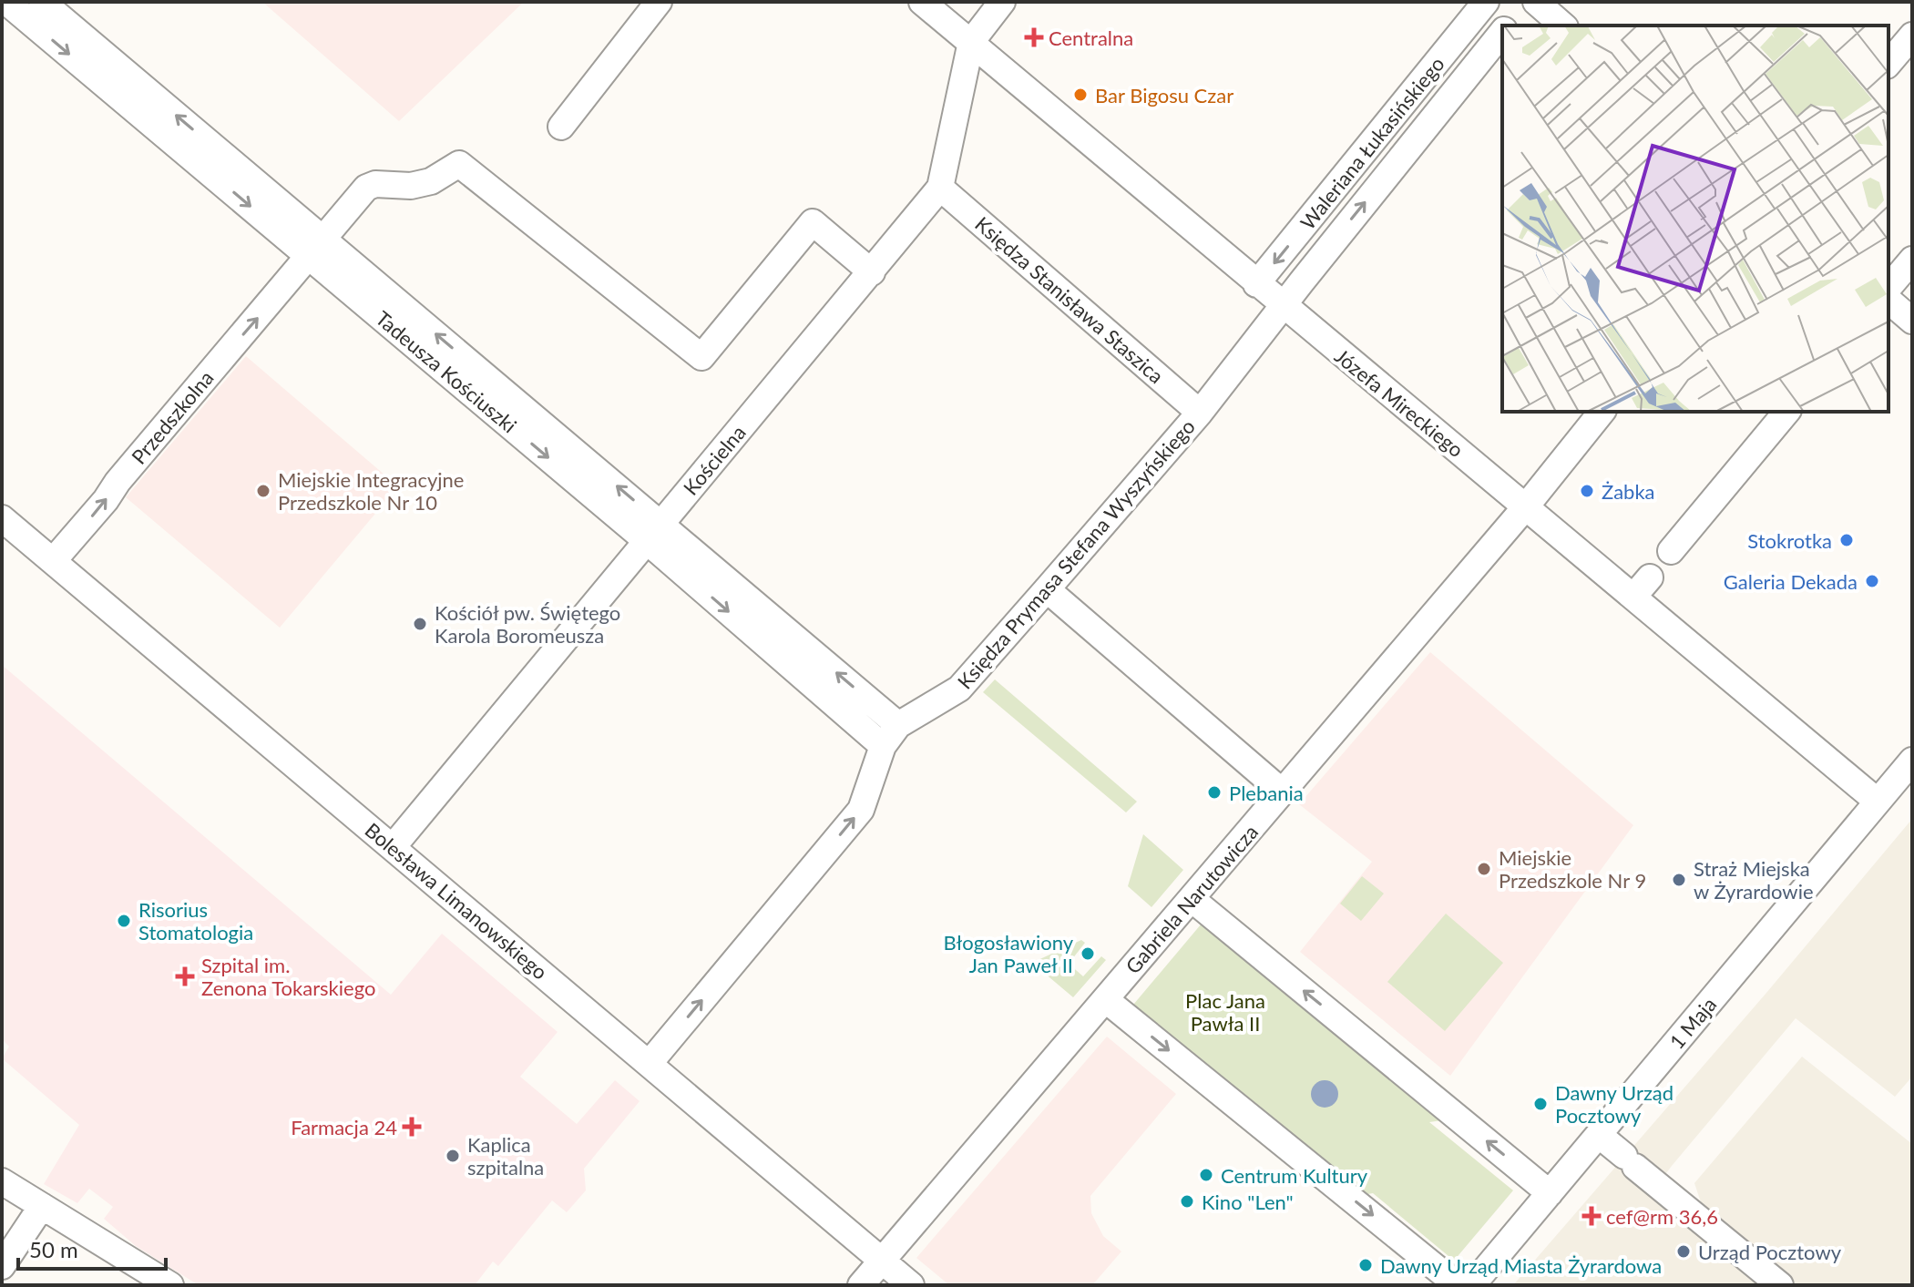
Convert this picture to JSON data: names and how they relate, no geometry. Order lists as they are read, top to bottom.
{
  "streets": {
    "street": [
      "Waleriana Łukasińskiego",
      "Księdza Stanisława Staszica",
      "Tadeusza Kościuszki",
      "Józefa Mireckiego",
      "Przedszkolna",
      "Kościelna",
      "Księdza Prymasa Stefana Wyszyńskiego",
      "Gabriela Narutowicza",
      "Bolesława Limanowskiego",
      "1 Maja"
    ]
  },
  "crossings": [
    ["Waleriana Łukasińskiego", "Józefa Mireckiego"],
    ["Waleriana Łukasińskiego", "Księdza Prymasa Stefana Wyszyńskiego"],
    ["Księdza Stanisława Staszica", "Kościelna"],
    ["Księdza Stanisława Staszica", "Księdza Prymasa Stefana Wyszyńskiego"],
    ["Tadeusza Kościuszki", "Przedszkolna"],
    ["Tadeusza Kościuszki", "Kościelna"],
    ["Tadeusza Kościuszki", "Księdza Prymasa Stefana Wyszyńskiego"],
    ["Józefa Mireckiego", "Kościelna"],
    ["Józefa Mireckiego", "Księdza Prymasa Stefana Wyszyńskiego"],
    ["Józefa Mireckiego", "Gabriela Narutowicza"],
    ["Józefa Mireckiego", "1 Maja"],
    ["Przedszkolna", "Kościelna"],
    ["Przedszkolna", "Bolesława Limanowskiego"],
    ["Kościelna", "Bolesława Limanowskiego"],
    ["Księdza Prymasa Stefana Wyszyńskiego", "Bolesława Limanowskiego"],
    ["Gabriela Narutowicza", "Bolesława Limanowskiego"]
  ],
  "one_way": ["Księdza Prymasa Stefana Wyszyńskiego"],
  "parks": ["Plac Jana Pawła II"],
  "places": {
    "health": [
      "Centralna",
      "Szpital im. Zenona Tokarskiego",
      "Farmacja 24",
      "cef@rm 36,6"
    ],
    "other": [
      "Bar Bigosu Czar",
      "Miejskie Integracyjne Przedszkole Nr 10",
      "Żabka",
      "Stokrotka",
      "Galeria Dekada",
      "Kościół pw. Świętego Karola Boromeusza",
      "Plebania",
      "Miejskie Przedszkole Nr 9",
      "Straż Miejska w Żyrardowie",
      "Risorius Stomatologia",
      "Błogosławiony Jan Paweł II",
      "Dawny Urząd Pocztowy",
      "Kaplica szpitalna",
      "Centrum Kultury",
      "Kino \"Len\"",
      "Urząd Pocztowy",
      "Dawny Urząd Miasta Żyrardowa"
    ]
  },
  "scale_bar": "50 m"
}
